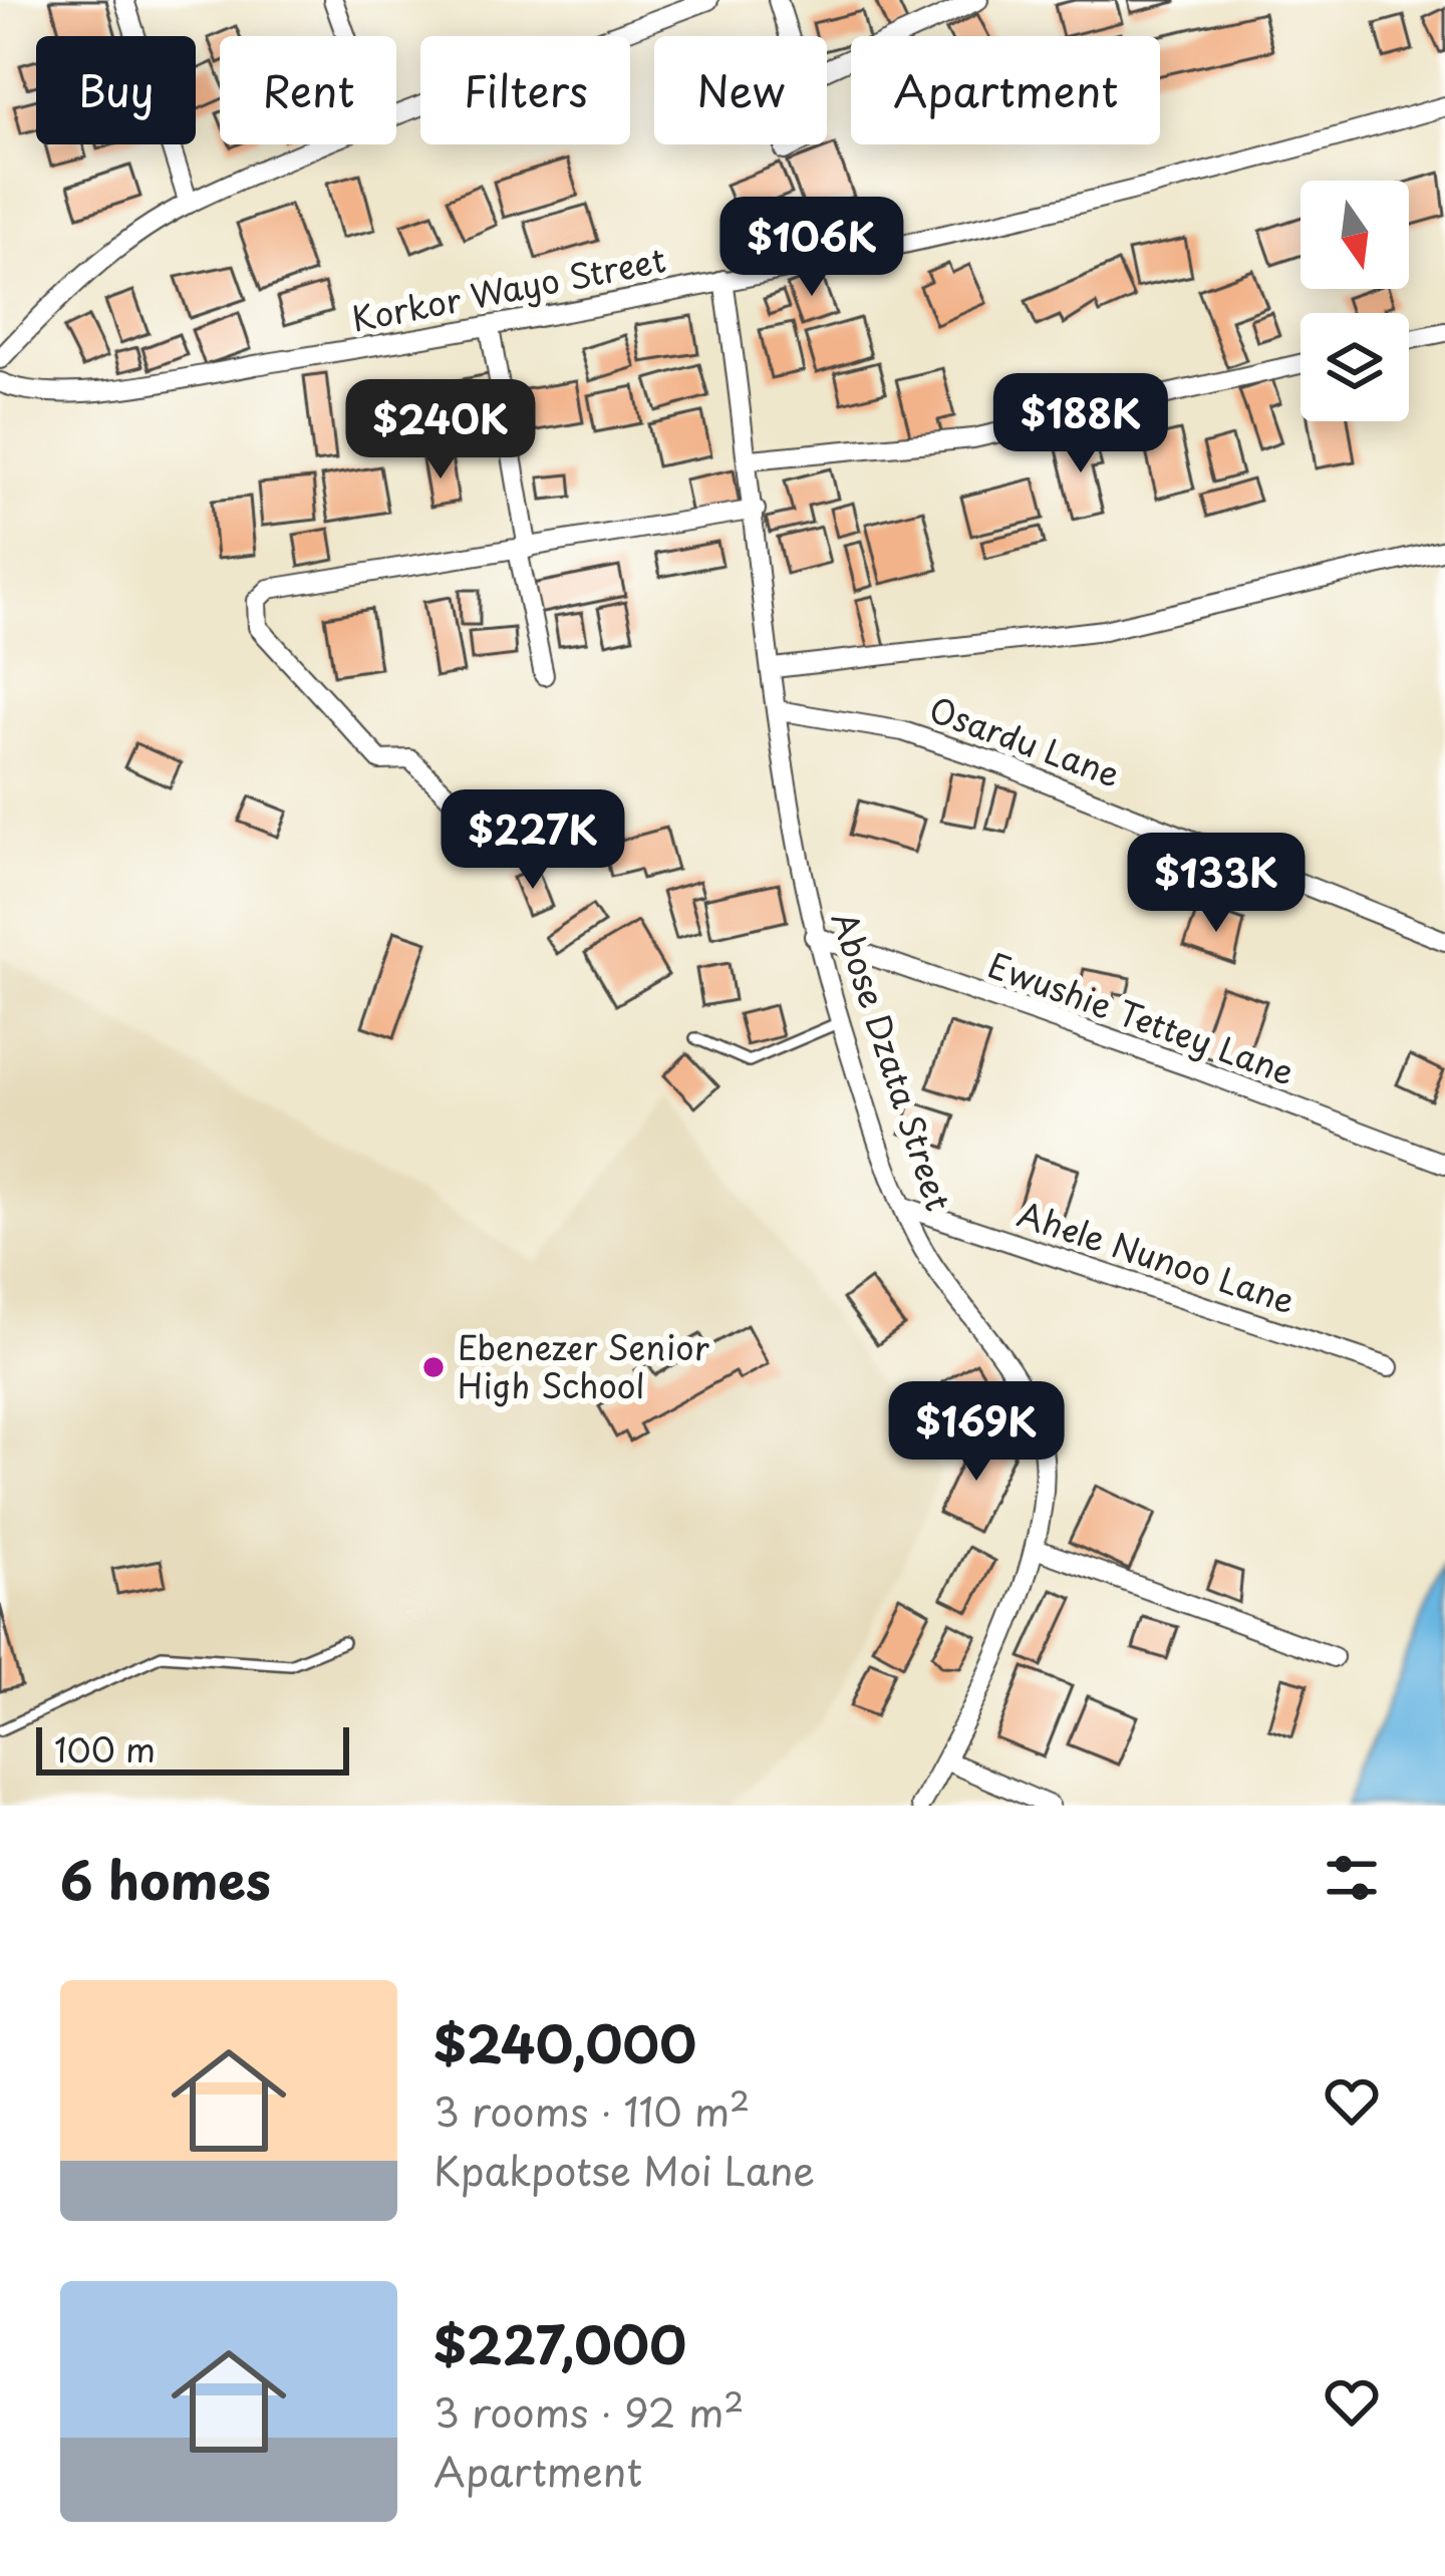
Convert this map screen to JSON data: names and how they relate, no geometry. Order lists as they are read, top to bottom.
{
  "streets": {
    "street": [
      "Korkor Wayo Street",
      "Osardu Lane",
      "Ewushie Tettey Lane",
      "Abose Dzata Street",
      "Ahele Nunoo Lane"
    ]
  },
  "crossings": [
    ["Korkor Wayo Street", "Abose Dzata Street"],
    ["Osardu Lane", "Abose Dzata Street"],
    ["Ewushie Tettey Lane", "Abose Dzata Street"],
    ["Abose Dzata Street", "Ahele Nunoo Lane"]
  ],
  "places": ["Ebenezer Senior High School"],
  "scale_bar": "100 m",
  "north": "bottom",
  "page": {
    "chip": [
      "Buy",
      "Rent",
      "Filters",
      "New",
      "Apartment"
    ],
    "price": [
      "$106K",
      "$188K",
      "$240K",
      "$227K",
      "$133K",
      "$169K"
    ],
    "scale": "100 m",
    "heading": "6 homes",
    "list": [
      {
        "name": "$240,000",
        "note": "3 rooms · 110 m² · Kpakpotse Moi Lane"
      },
      {
        "name": "$227,000",
        "note": "3 rooms · 92 m² · Apartment"
      }
    ]
  }
}
